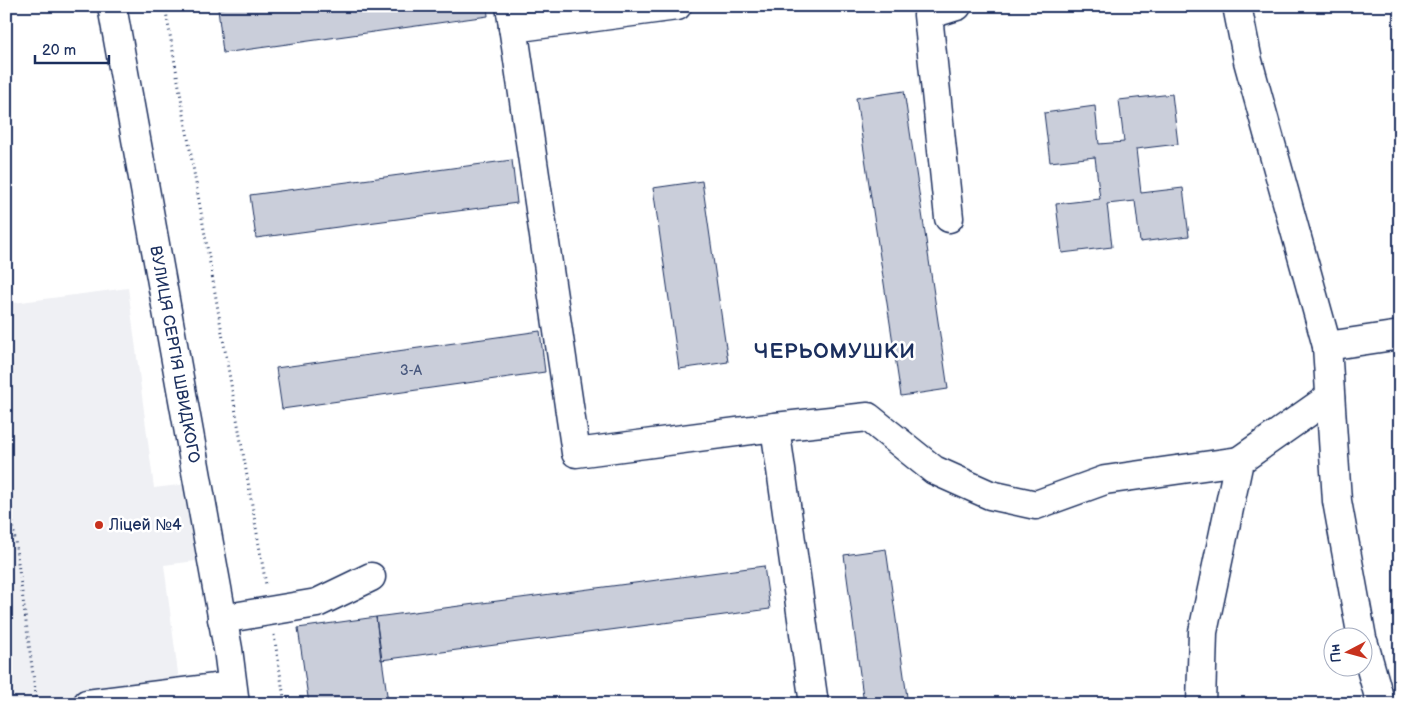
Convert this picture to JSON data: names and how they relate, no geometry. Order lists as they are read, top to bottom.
{
  "streets": {
    "street": ["ВУЛИЦЯ СЕРГІЯ ШВИДКОГО"]
  },
  "districts": ["ЧЕРЬОМУШКИ"],
  "places": ["Ліцей №4"],
  "house_numbers": ["3-А"],
  "scale_bar": "20 m",
  "north": "left"
}
